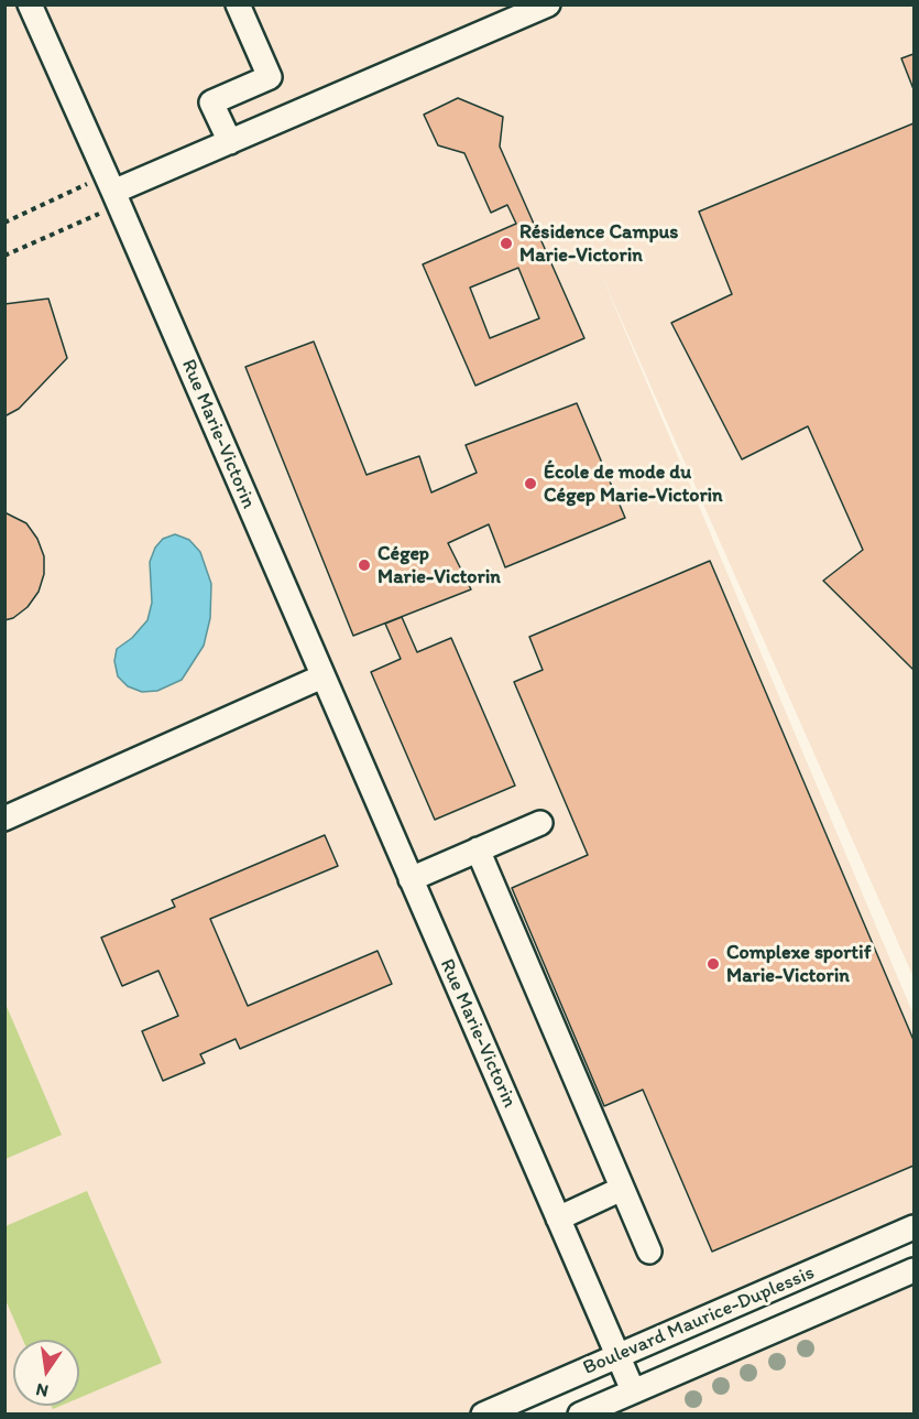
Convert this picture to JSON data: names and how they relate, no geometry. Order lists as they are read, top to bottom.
{
  "streets": {
    "street": ["Rue Marie-Victorin", "Boulevard Maurice-Duplessis"]
  },
  "crossings": [
    ["Rue Marie-Victorin", "Boulevard Maurice-Duplessis"]
  ],
  "places": [
    "Résidence Campus Marie-Victorin",
    "École de mode du Cégep Marie-Victorin",
    "Cégep Marie-Victorin",
    "Complexe sportif Marie-Victorin"
  ],
  "north": "bottom"
}
